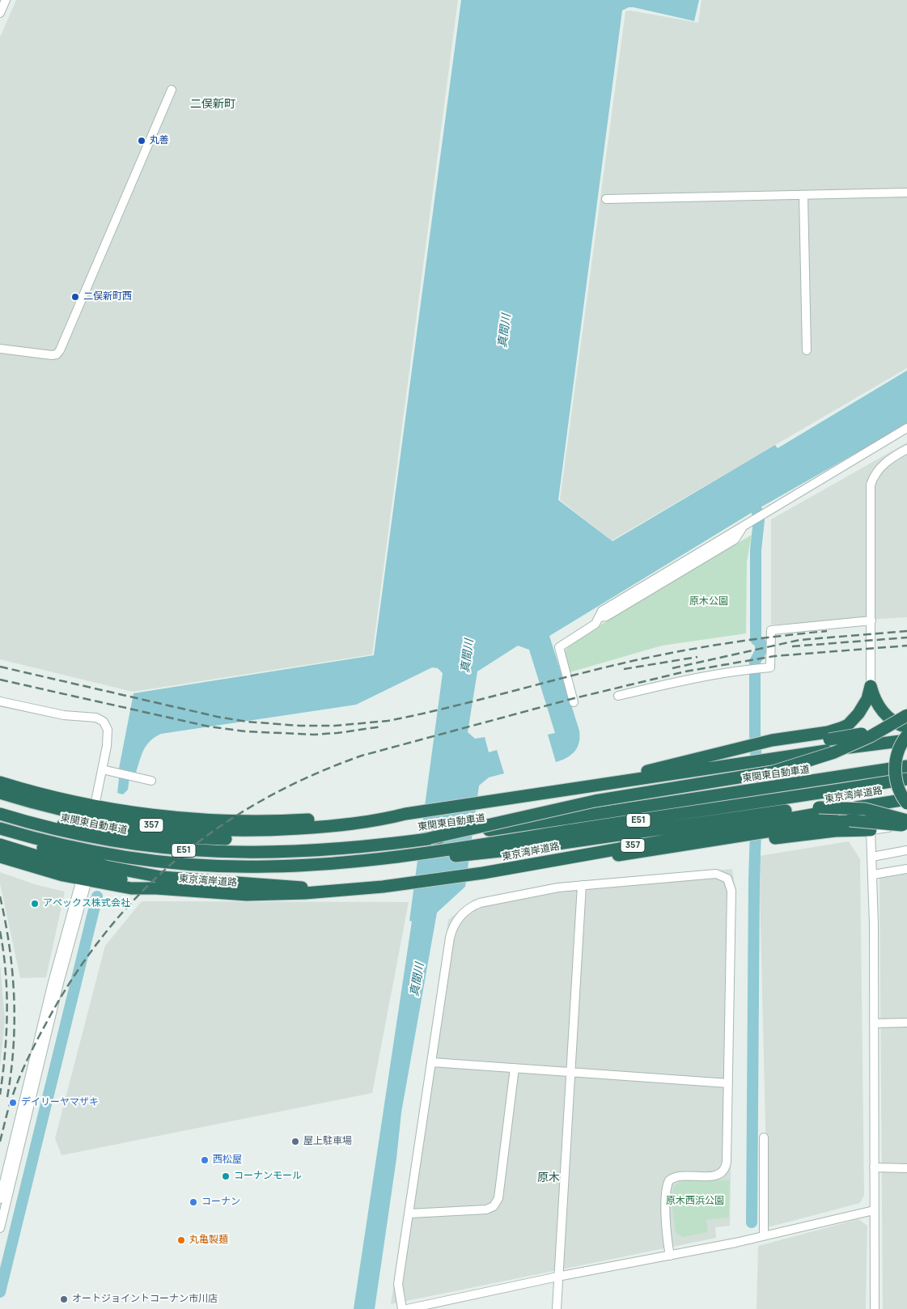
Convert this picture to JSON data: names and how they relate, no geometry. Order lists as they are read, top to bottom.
{
  "streets": {
    "highway": [
      "東関東自動車道",
      "東京湾岸道路",
      "E51",
      "357"
    ]
  },
  "districts": ["二俣新町", "原木"],
  "water": ["真間川"],
  "parks": ["原木公園", "原木西浜公園"],
  "places": [
    "丸善",
    "二俣新町西",
    "アペックス株式会社",
    "デイリーヤマザキ",
    "屋上駐車場",
    "西松屋",
    "コーナンモール",
    "コーナン",
    "丸亀製麺",
    "オートジョイントコーナン市川店"
  ]
}
